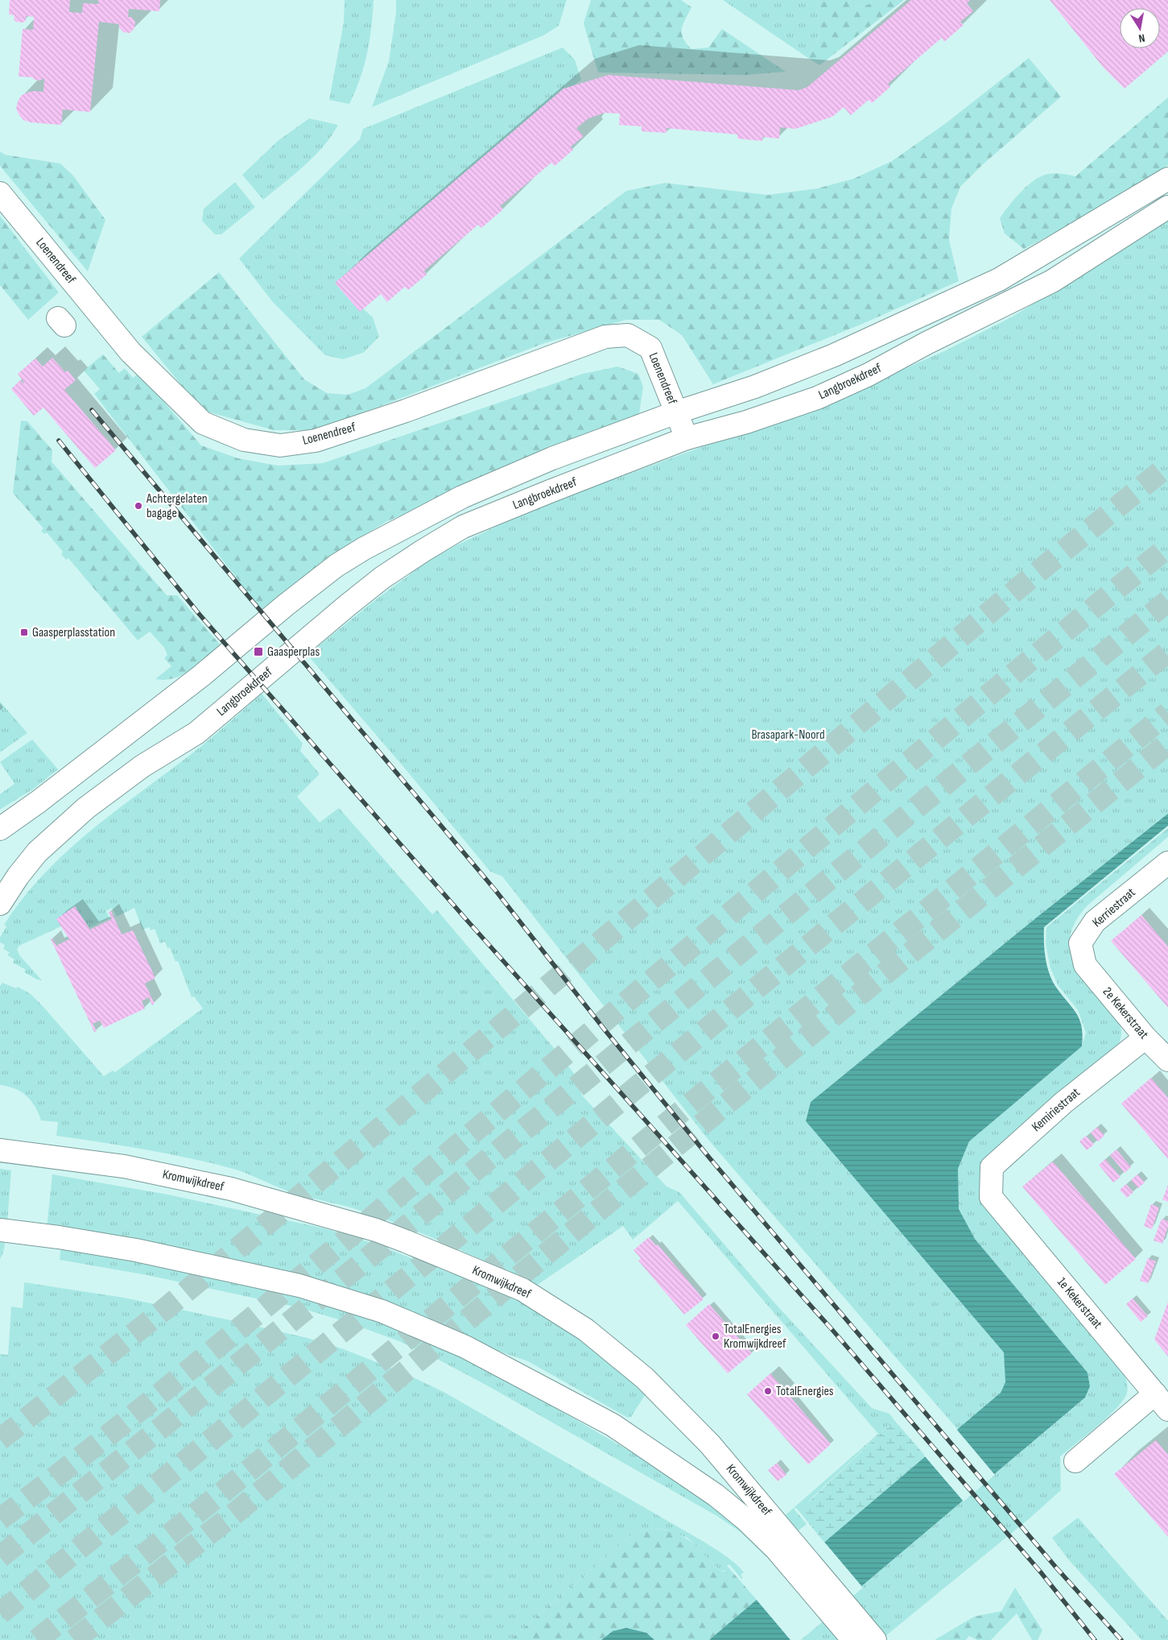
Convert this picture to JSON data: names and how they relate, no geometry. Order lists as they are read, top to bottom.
{
  "streets": {
    "main road": [
      "Loenendreef",
      "Langbroekdreef",
      "Kerriestraat",
      "2e Kekerstraat",
      "Kemiriestraat",
      "Kromwijkdreef",
      "1e Kekerstraat"
    ]
  },
  "crossings": [
    ["Loenendreef", "Langbroekdreef"],
    ["Kerriestraat", "2e Kekerstraat"],
    ["2e Kekerstraat", "Kemiriestraat"],
    ["Kemiriestraat", "1e Kekerstraat"]
  ],
  "parks": ["Brasapark-Noord"],
  "places": {
    "other": ["Achtergelaten bagage", "TotalEnergies Kromwijkdreef", "TotalEnergies"],
    "transit": ["Gaasperplasstation", "Gaasperplas"]
  },
  "north": "bottom"
}
